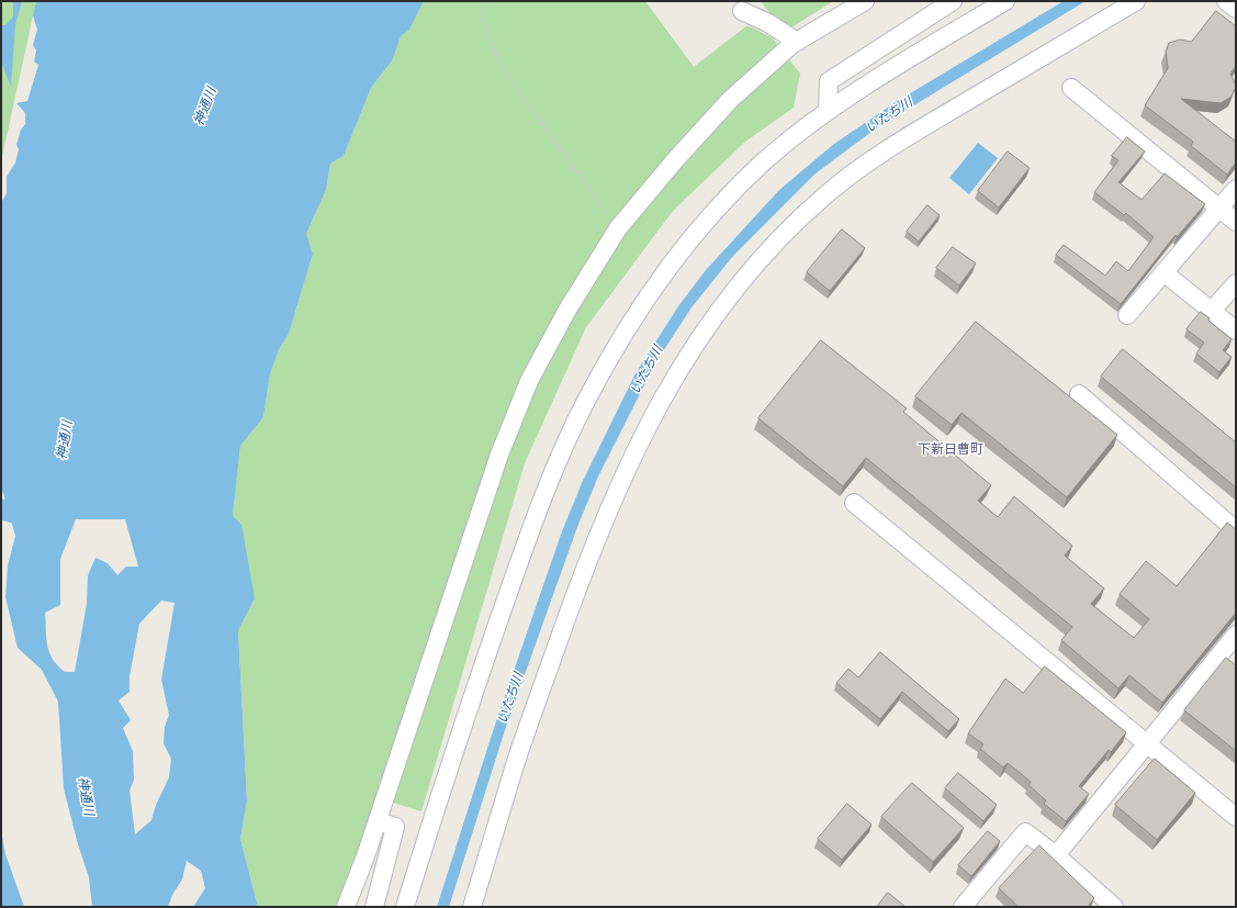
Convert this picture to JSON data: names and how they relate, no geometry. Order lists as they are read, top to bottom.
{
  "districts": ["下新日曹町"],
  "water": ["神通川", "いたち川"]
}
